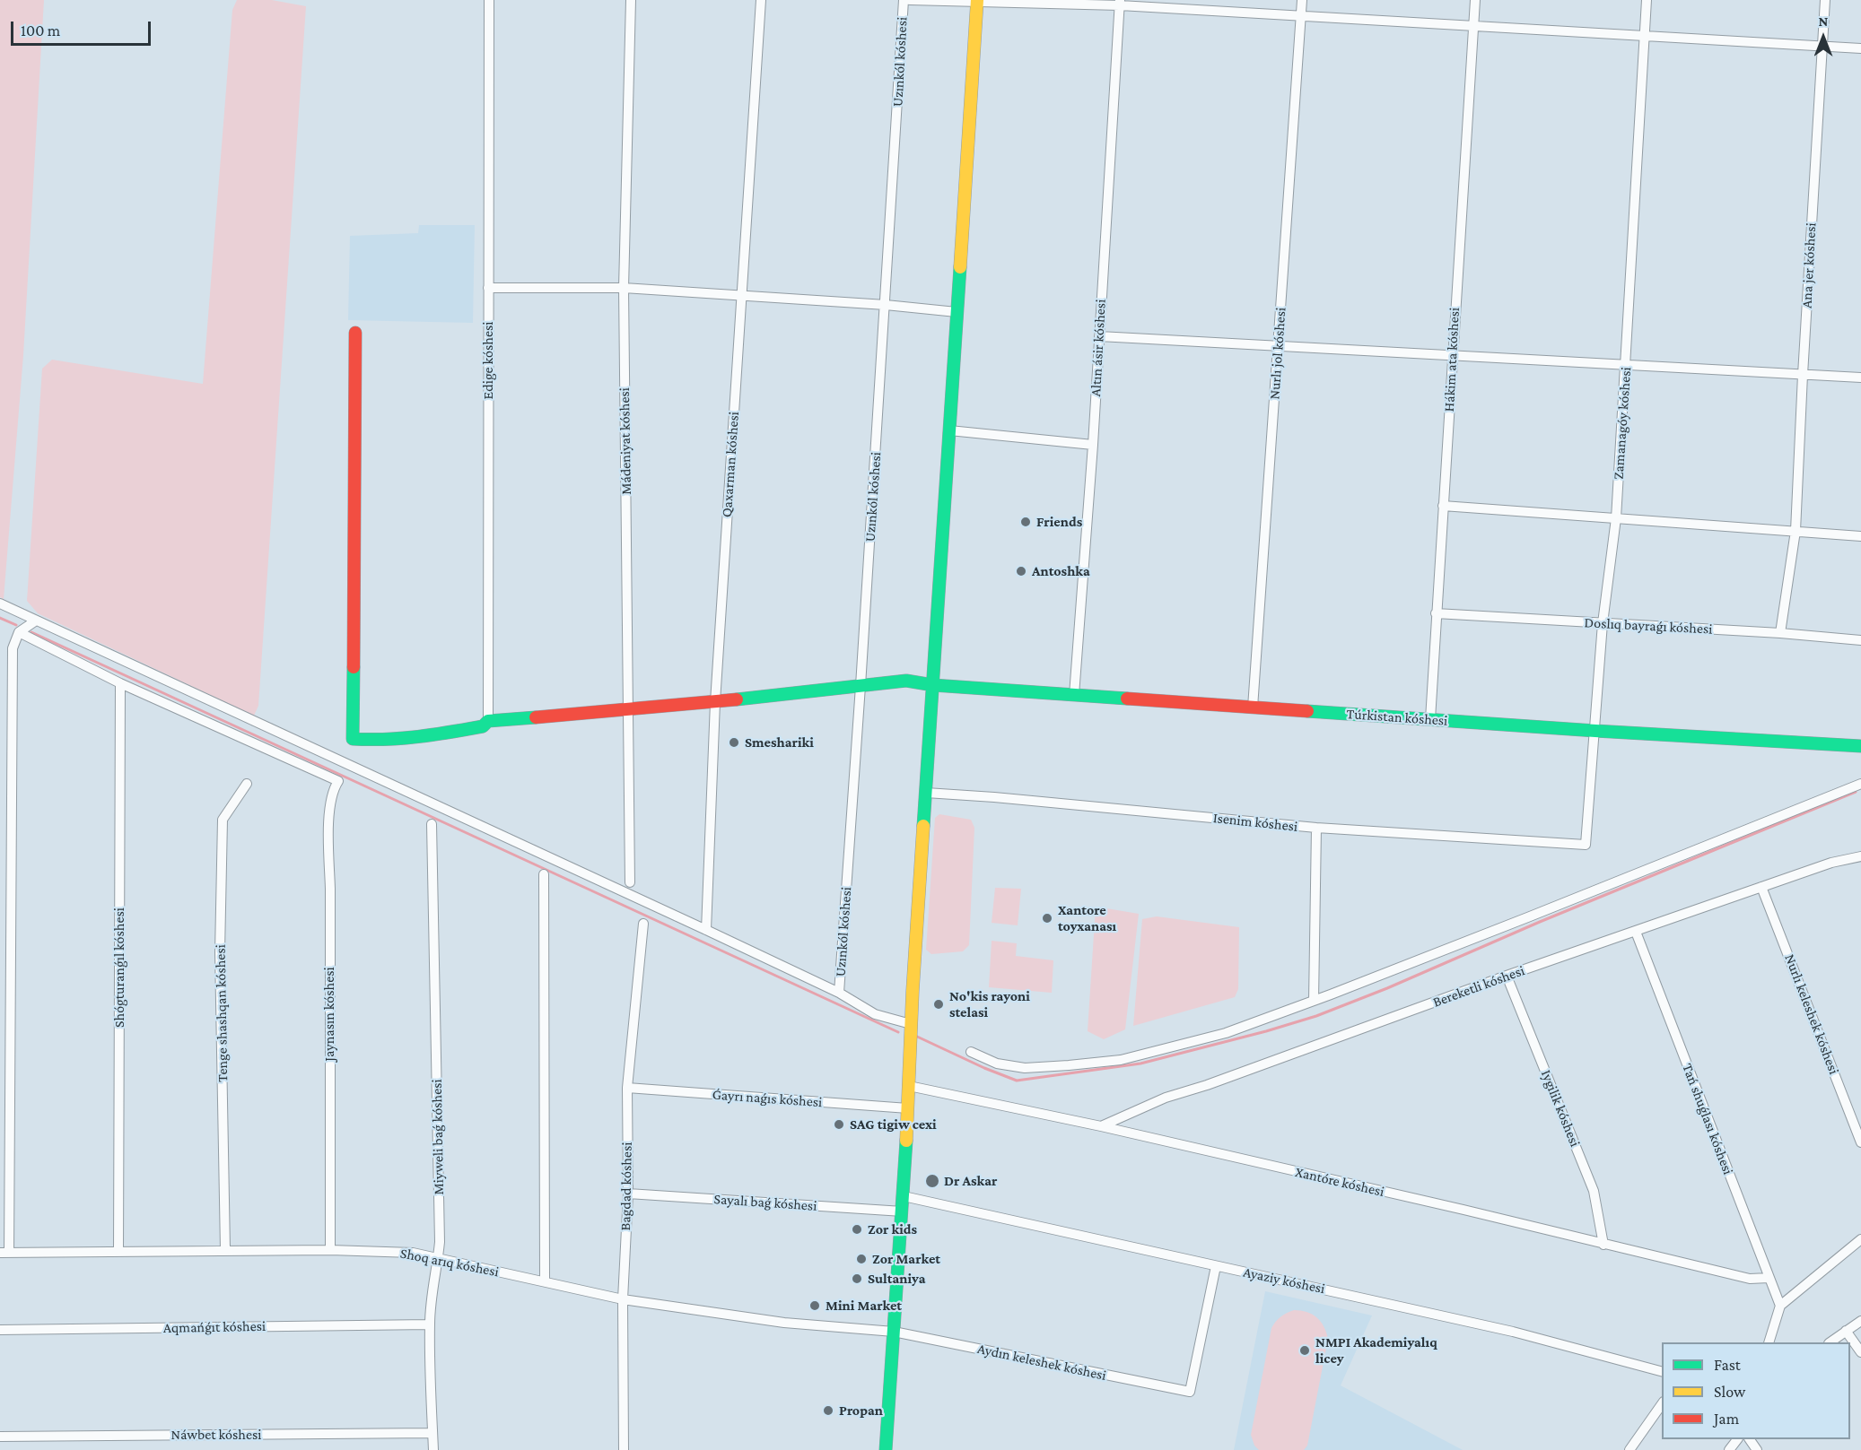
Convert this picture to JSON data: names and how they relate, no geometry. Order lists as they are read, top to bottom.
{
  "streets": {
    "street": [
      "Uzınkól kóshesi",
      "Ana jer kóshesi",
      "Altın ásir kóshesi",
      "Nurlı jol kóshesi",
      "Hákim ata kóshesi",
      "Edige kóshesi",
      "Zamanagóy kóshesi",
      "Mádeniyat kóshesi",
      "Qaxarman kóshesi",
      "Doslıq bayraǵı kóshesi",
      "Túrkistan kóshesi",
      "Isenim kóshesi",
      "Shógturanǵıl kóshesi",
      "Bereketli kóshesi",
      "Tenge shashqan kóshesi",
      "Jaynasın kóshesi",
      "Nurlı keleshek kóshesi",
      "Ǵayrı naǵıs kóshesi",
      "Iygilik kóshesi",
      "Tań shuǵlası kóshesi",
      "Miyweli baǵ kóshesi",
      "Xantóre kóshesi",
      "Bagdad kóshesi",
      "Sayalı baǵ kóshesi",
      "Shoq arıq kóshesi",
      "Ayaziy kóshesi",
      "Aqmańǵıt kóshesi",
      "Aydın keleshek kóshesi",
      "Náwbet kóshesi"
    ]
  },
  "crossings": [
    ["Uzınkól kóshesi", "Túrkistan kóshesi"],
    ["Ana jer kóshesi", "Doslıq bayraǵı kóshesi"],
    ["Altın ásir kóshesi", "Túrkistan kóshesi"],
    ["Nurlı jol kóshesi", "Túrkistan kóshesi"],
    ["Hákim ata kóshesi", "Doslıq bayraǵı kóshesi"],
    ["Hákim ata kóshesi", "Túrkistan kóshesi"],
    ["Edige kóshesi", "Túrkistan kóshesi"],
    ["Zamanagóy kóshesi", "Doslıq bayraǵı kóshesi"],
    ["Zamanagóy kóshesi", "Túrkistan kóshesi"],
    ["Zamanagóy kóshesi", "Isenim kóshesi"],
    ["Mádeniyat kóshesi", "Túrkistan kóshesi"],
    ["Qaxarman kóshesi", "Túrkistan kóshesi"],
    ["Shógturanǵıl kóshesi", "Jaynasın kóshesi"],
    ["Shógturanǵıl kóshesi", "Shoq arıq kóshesi"],
    ["Bereketli kóshesi", "Nurlı keleshek kóshesi"],
    ["Bereketli kóshesi", "Iygilik kóshesi"],
    ["Bereketli kóshesi", "Tań shuǵlası kóshesi"],
    ["Bereketli kóshesi", "Xantóre kóshesi"],
    ["Tenge shashqan kóshesi", "Shoq arıq kóshesi"],
    ["Jaynasın kóshesi", "Shoq arıq kóshesi"],
    ["Ǵayrı naǵıs kóshesi", "Bagdad kóshesi"],
    ["Iygilik kóshesi", "Xantóre kóshesi"],
    ["Tań shuǵlası kóshesi", "Xantóre kóshesi"],
    ["Miyweli baǵ kóshesi", "Shoq arıq kóshesi"],
    ["Miyweli baǵ kóshesi", "Aqmańǵıt kóshesi"],
    ["Miyweli baǵ kóshesi", "Náwbet kóshesi"],
    ["Bagdad kóshesi", "Sayalı baǵ kóshesi"],
    ["Bagdad kóshesi", "Shoq arıq kóshesi"],
    ["Shoq arıq kóshesi", "Aydın keleshek kóshesi"],
    ["Ayaziy kóshesi", "Aydın keleshek kóshesi"]
  ],
  "places": [
    "Friends",
    "Antoshka",
    "Smeshariki",
    "Xantore toyxanası",
    "No'kis rayoni stelasi",
    "SAG tigiw cexi",
    "Dr Askar",
    "Zor kids",
    "Zor Market",
    "Sultaniya",
    "Mini Market",
    "NMPI Akademiyalıq licey",
    "Propan"
  ],
  "legend": ["Fast", "Slow", "Jam"],
  "scale_bar": "100 m",
  "north": "top"
}
